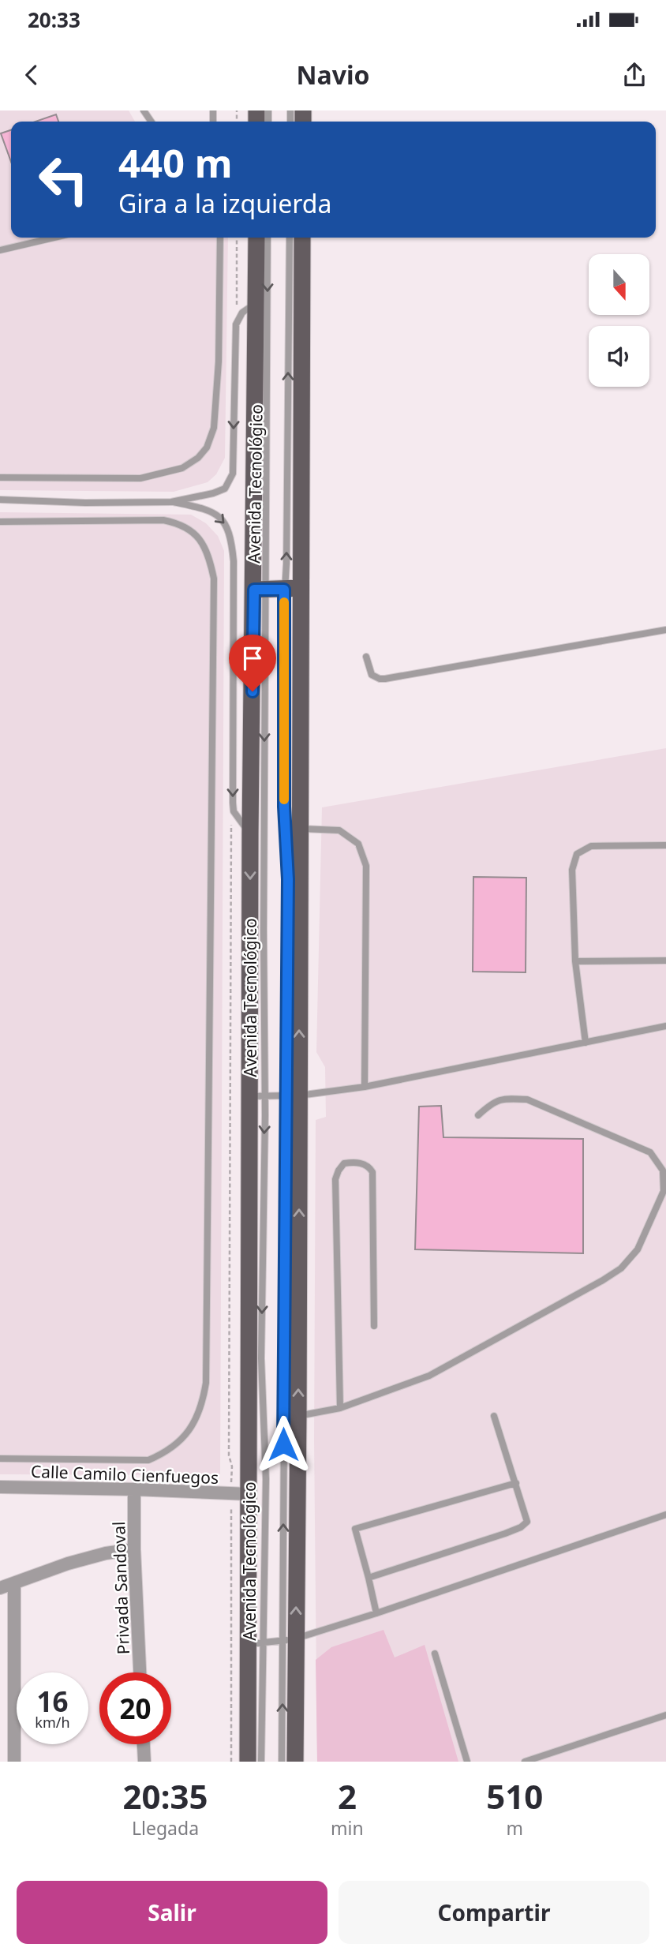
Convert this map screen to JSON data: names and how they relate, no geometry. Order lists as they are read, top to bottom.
{
  "streets": {
    "main road": ["Avenida Tecnológico"],
    "street": ["Calle Camilo Cienfuegos", "Privada Sandoval"]
  },
  "crossings": [
    ["Avenida Tecnológico", "Calle Camilo Cienfuegos"],
    ["Calle Camilo Cienfuegos", "Privada Sandoval"]
  ],
  "north": "bottom",
  "page": {
    "status": "20:33",
    "header": "Navio",
    "turn": ["440 m", "Gira a la izquierda"],
    "speed": "16 km/h",
    "limit": "20",
    "eta": [
      "20:35",
      "Llegada",
      "2",
      "min",
      "510",
      "m"
    ],
    "buttons": ["Salir", "Compartir"]
  }
}
